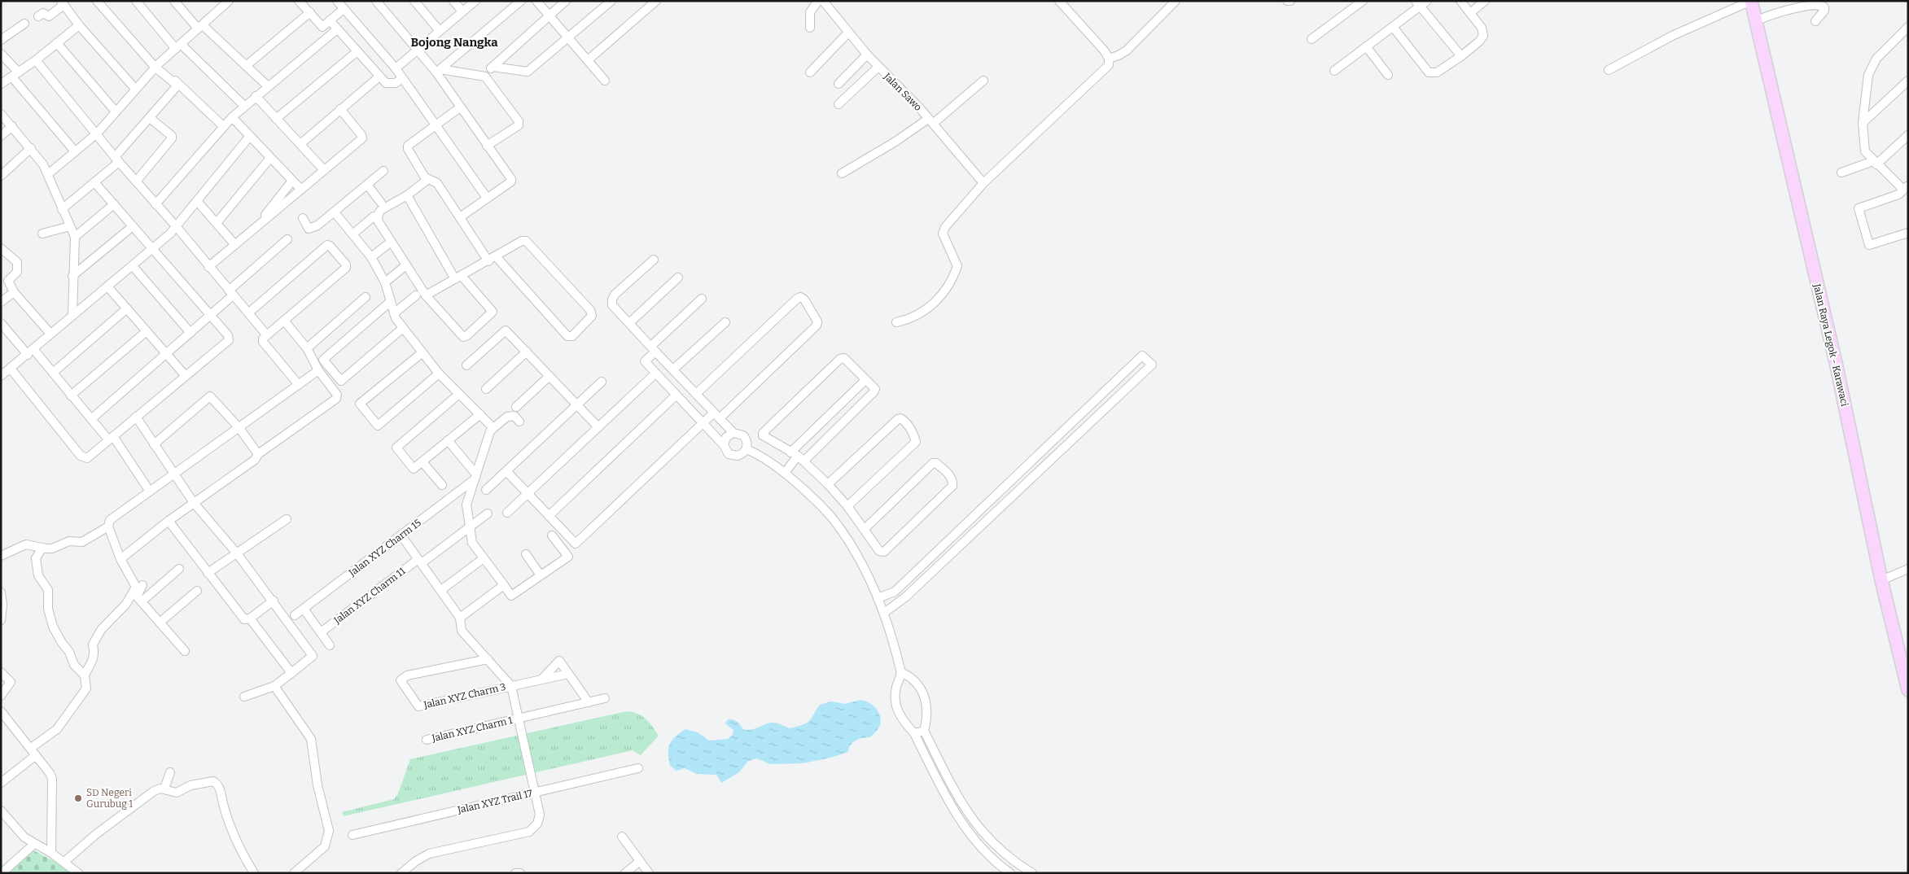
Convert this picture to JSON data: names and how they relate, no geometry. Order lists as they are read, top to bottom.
{
  "streets": {
    "main road": ["Jalan Raya Legok - Karawaci"],
    "street": [
      "Jalan Sawo",
      "Jalan XYZ Charm 15",
      "Jalan XYZ Charm 11",
      "Jalan XYZ Charm 3",
      "Jalan XYZ Charm 1",
      "Jalan XYZ Trail 17"
    ]
  },
  "districts": ["Bojong Nangka"],
  "places": ["SD Negeri Gurubug 1"]
}
